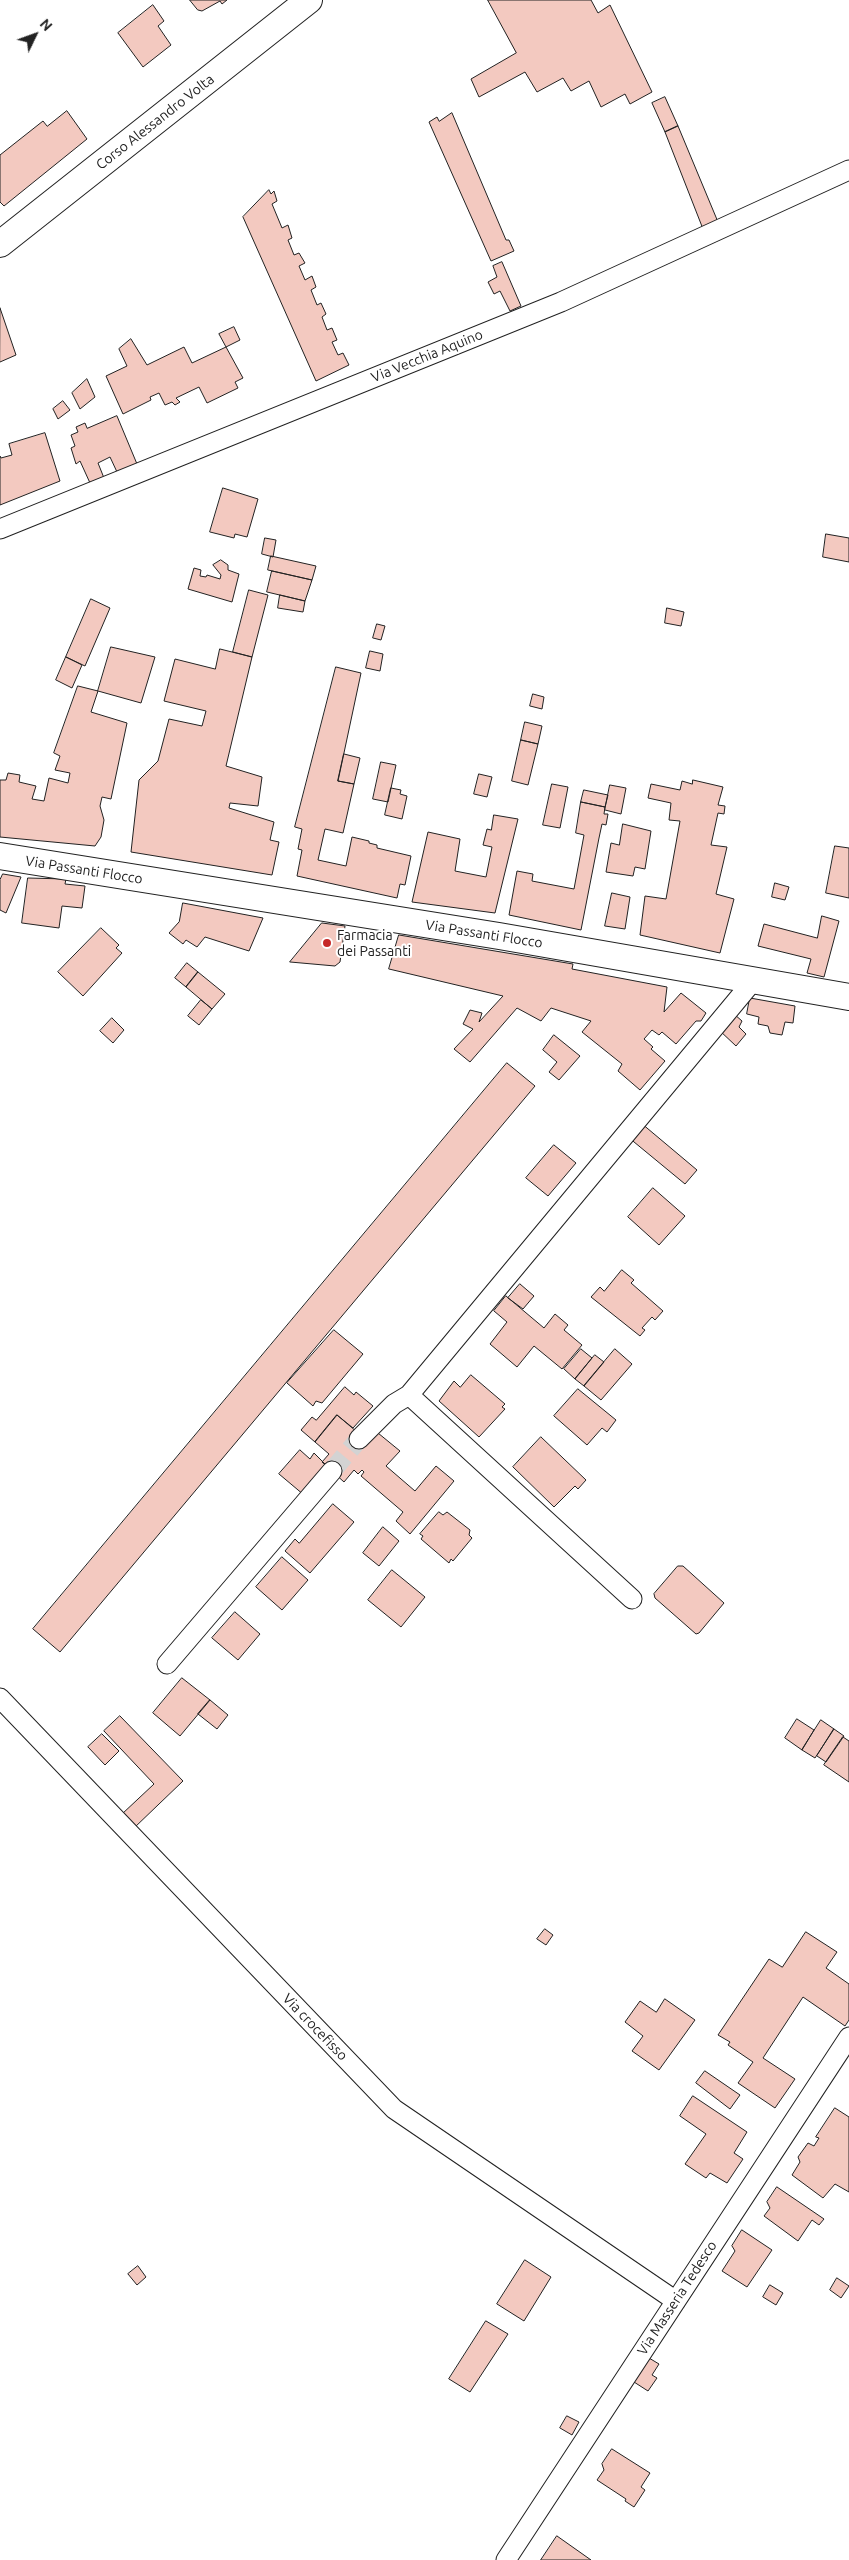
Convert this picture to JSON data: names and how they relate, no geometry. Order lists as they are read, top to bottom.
{
  "streets": {
    "main road": ["Corso Alessandro Volta", "Via Passanti Flocco"],
    "street": ["Via Vecchia Aquino", "Via crocefisso", "Via Masseria Tedesco"]
  },
  "crossings": [
    ["Via crocefisso", "Via Masseria Tedesco"]
  ],
  "places": ["Farmacia dei Passanti"],
  "north": "top right"
}
